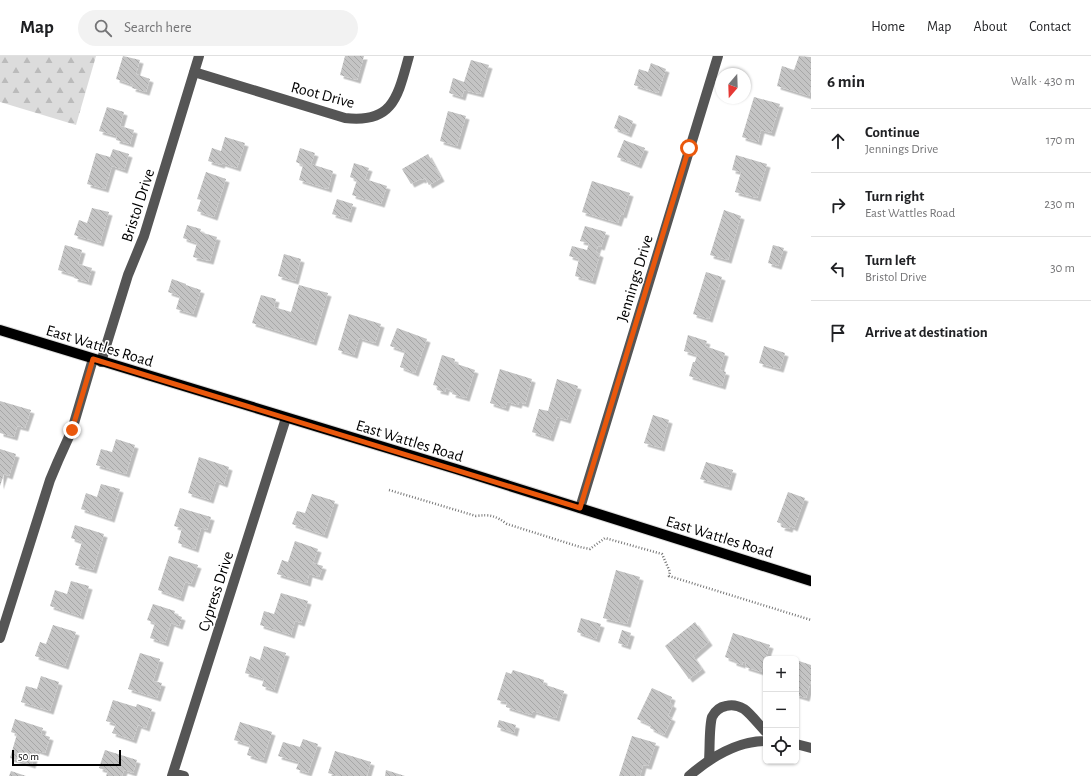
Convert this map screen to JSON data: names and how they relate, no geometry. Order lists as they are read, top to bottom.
{
  "streets": {
    "main road": ["East Wattles Road"],
    "street": [
      "Root Drive",
      "Bristol Drive",
      "Jennings Drive",
      "Cypress Drive"
    ]
  },
  "crossings": [
    ["Root Drive", "Bristol Drive"],
    ["Bristol Drive", "East Wattles Road"],
    ["Jennings Drive", "East Wattles Road"],
    ["East Wattles Road", "Cypress Drive"]
  ],
  "scale_bar": "50 m",
  "north": "bottom",
  "page": {
    "header": "Map",
    "search": "Search here",
    "nav": [
      "Home",
      "Map",
      "About",
      "Contact"
    ],
    "heading": ["6 min", "Walk · 430 m"],
    "list": [
      ["Continue", "Jennings Drive", "170 m"],
      ["Turn right", "East Wattles Road", "230 m"],
      ["Turn left", "Bristol Drive", "30 m"],
      "Arrive at destination"
    ],
    "map_buttons": ["+", "−"],
    "scale": "50 m"
  }
}
